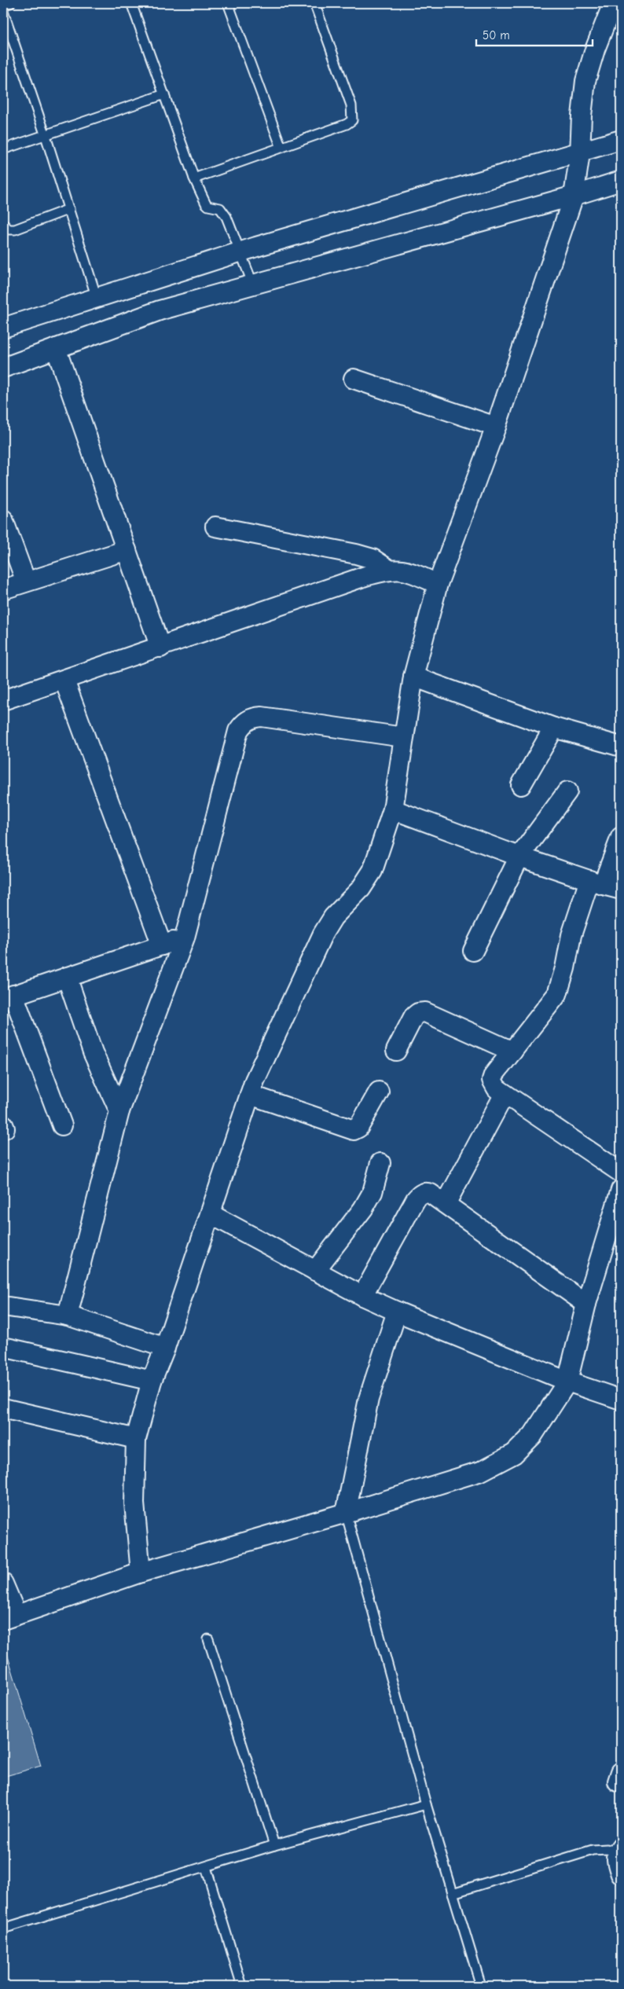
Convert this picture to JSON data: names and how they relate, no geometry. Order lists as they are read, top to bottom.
{
  "scale_bar": "50 m"
}
